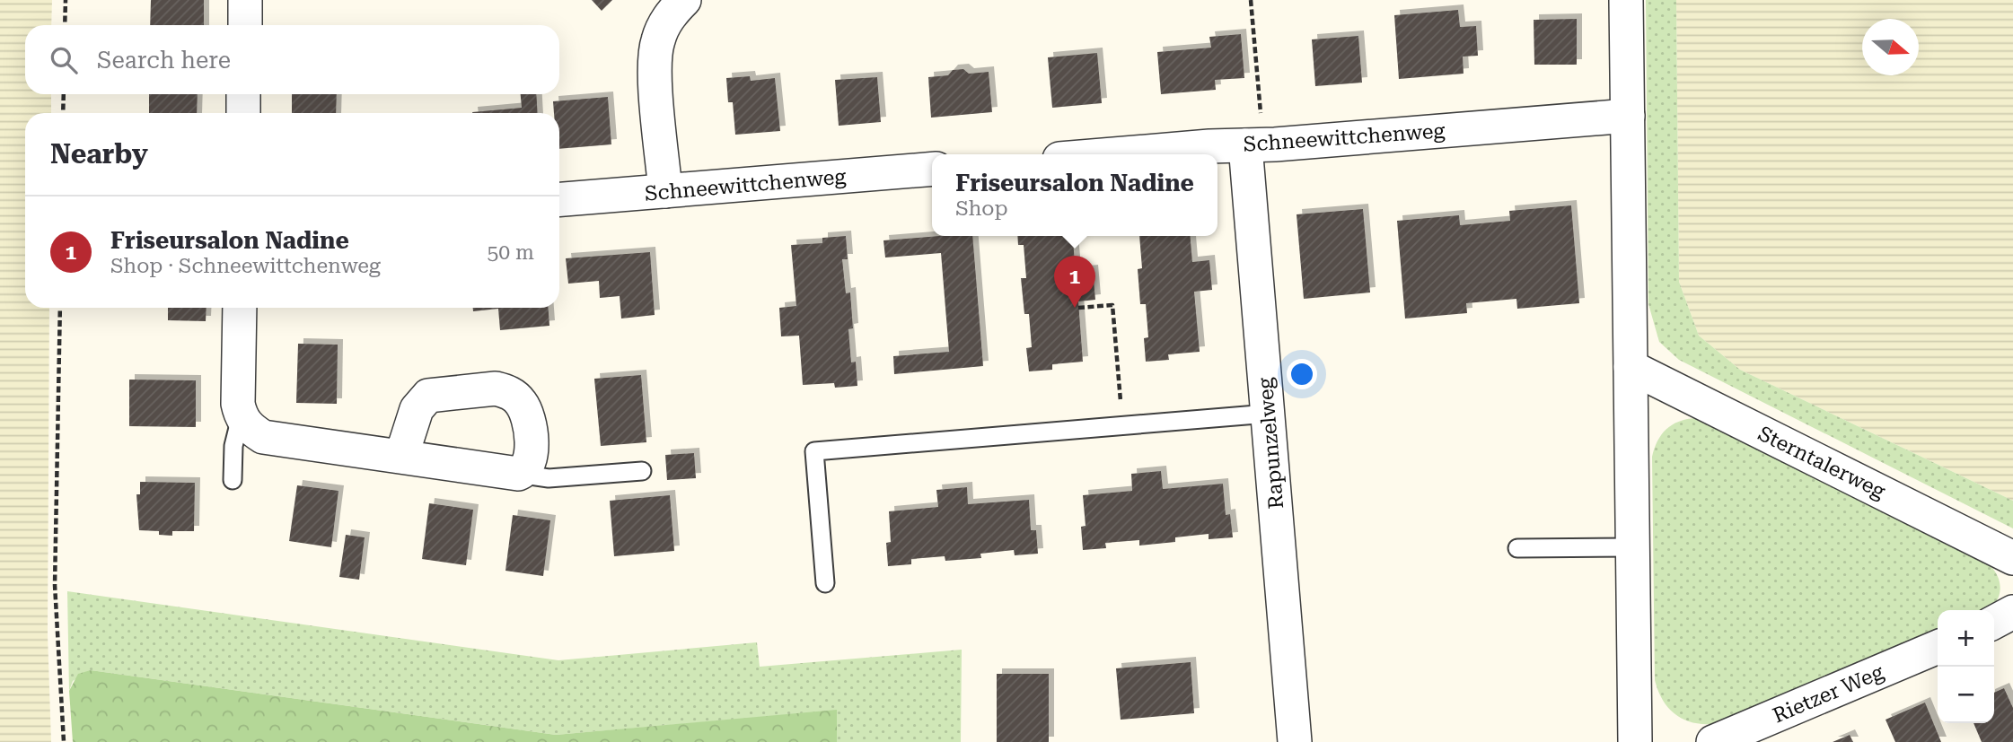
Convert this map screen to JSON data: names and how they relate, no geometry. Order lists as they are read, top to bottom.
{
  "streets": {
    "street": [
      "Schneewittchenweg",
      "Rapunzelweg",
      "Sterntalerweg",
      "Rietzer Weg"
    ]
  },
  "crossings": [
    ["Schneewittchenweg", "Rapunzelweg"]
  ],
  "north": "right",
  "page": {
    "search": "Search here",
    "heading": "Nearby",
    "popup": ["Friseursalon Nadine", "Shop"],
    "list": [
      {
        "mark": "1",
        "name": "Friseursalon Nadine",
        "note": "Shop · Schneewittchenweg",
        "value": "50 m"
      }
    ],
    "pins": "1",
    "map_buttons": ["+", "−"]
  }
}
